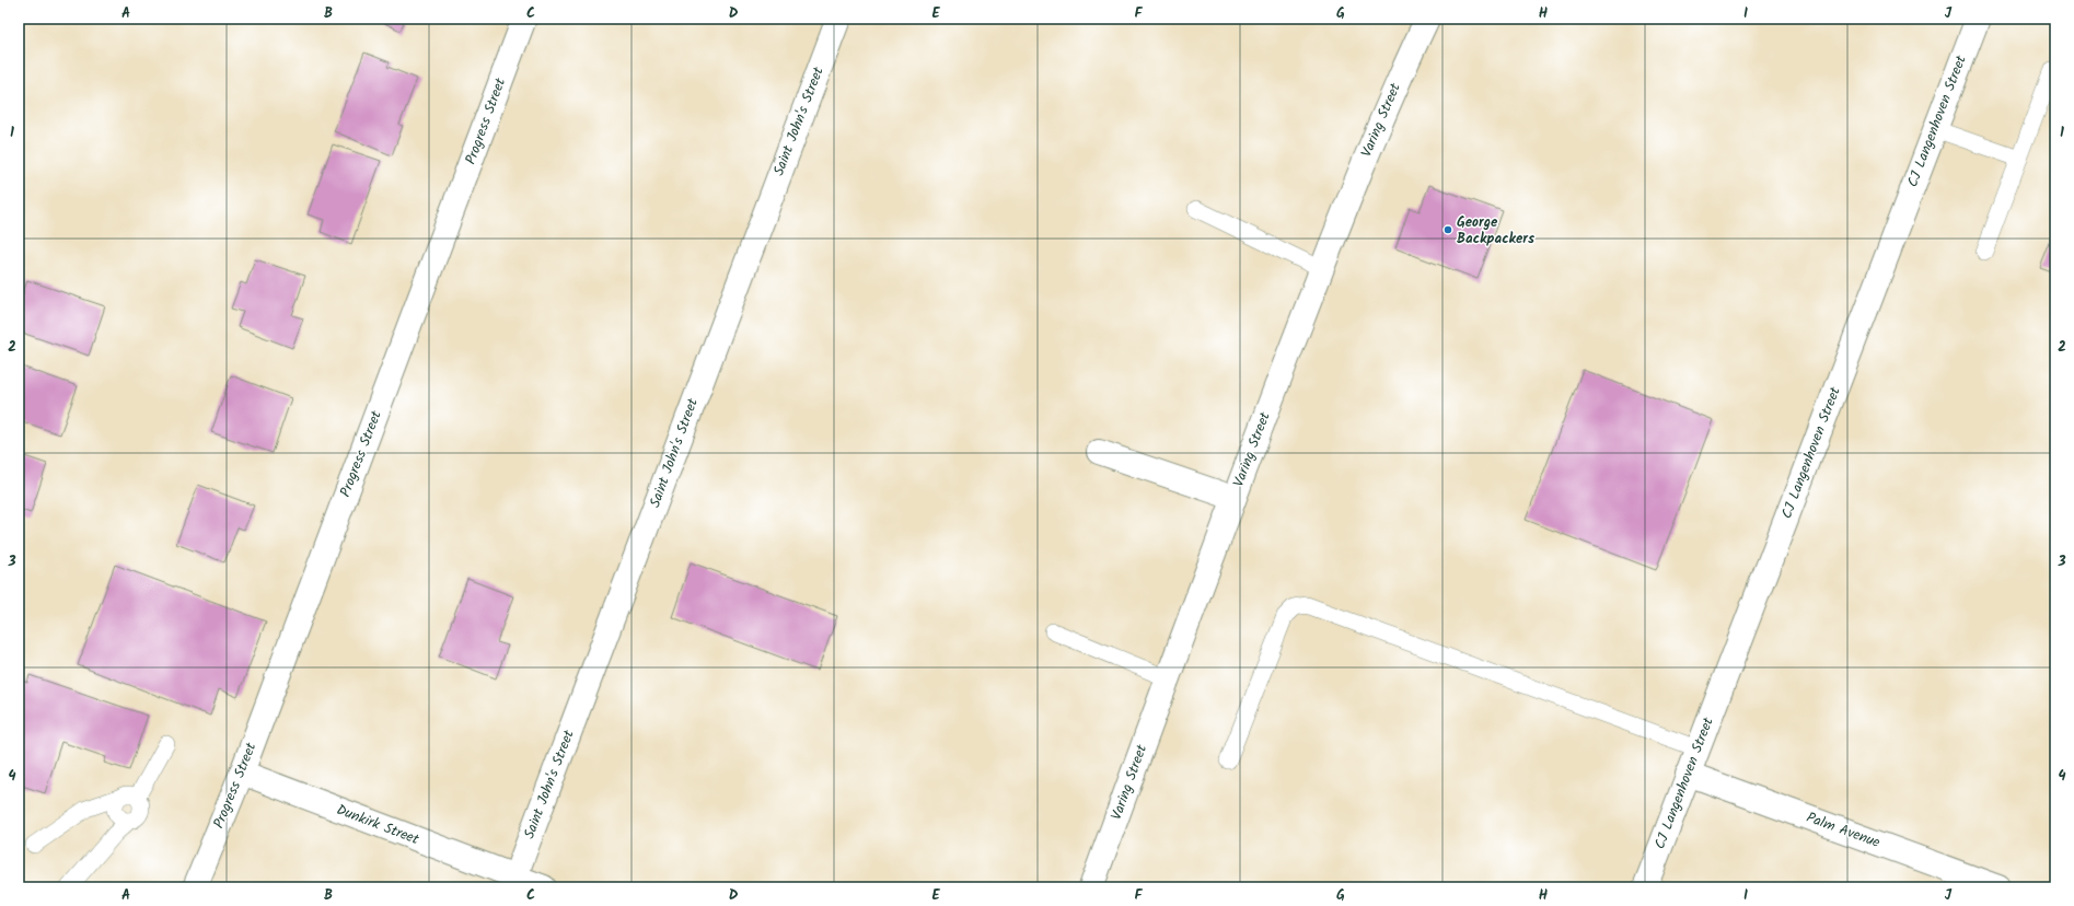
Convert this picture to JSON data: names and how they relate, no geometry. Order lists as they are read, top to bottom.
{
  "streets": {
    "street": [
      "Varing Street",
      "Progress Street",
      "Saint John's Street",
      "CJ Langenhoven Street",
      "Dunkirk Street",
      "Palm Avenue"
    ]
  },
  "crossings": [
    ["Progress Street", "Dunkirk Street"],
    ["Saint John's Street", "Dunkirk Street"],
    ["CJ Langenhoven Street", "Palm Avenue"]
  ],
  "places": ["George Backpackers"],
  "grid": {
    "columns": [
      "A",
      "B",
      "C",
      "D",
      "E",
      "F",
      "G",
      "H",
      "I",
      "J"
    ],
    "rows": [
      "1",
      "2",
      "3",
      "4"
    ]
  }
}
